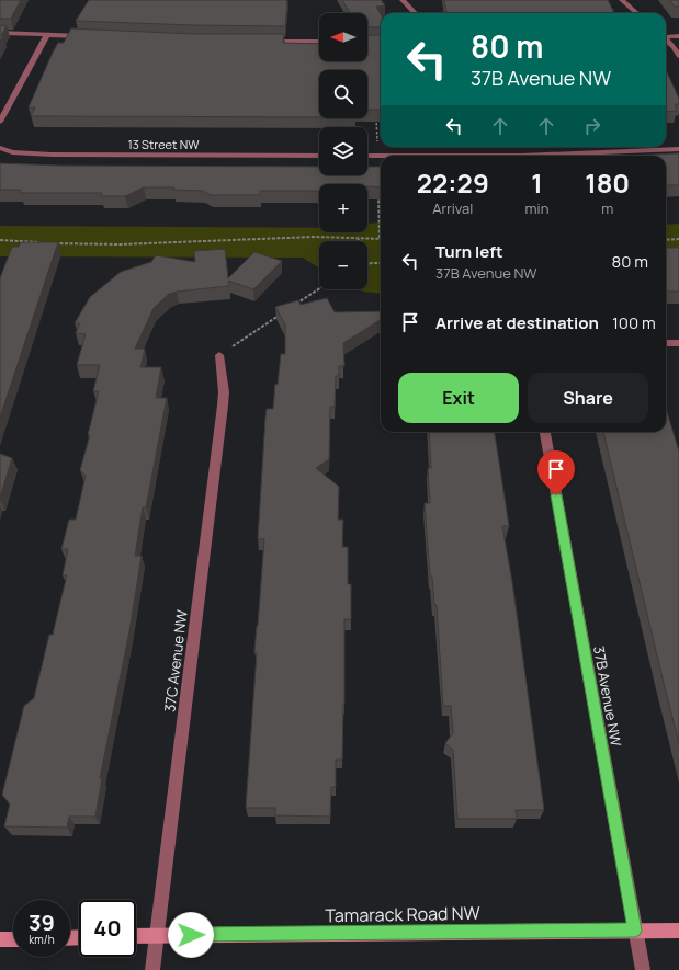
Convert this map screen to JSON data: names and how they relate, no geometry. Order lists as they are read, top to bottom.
{
  "streets": {
    "street": [
      "13 Street NW",
      "37C Avenue NW",
      "37B Avenue NW",
      "Tamarack Road NW"
    ]
  },
  "crossings": [
    ["37C Avenue NW", "Tamarack Road NW"],
    ["37B Avenue NW", "Tamarack Road NW"]
  ],
  "north": "left",
  "page": {
    "map_buttons": ["+", "−"],
    "turn": ["80 m", "37B Avenue NW"],
    "eta": [
      "22:29",
      "Arrival",
      "1",
      "min",
      "180",
      "m"
    ],
    "list": [
      {
        "name": "Turn left",
        "note": "37B Avenue NW",
        "value": "80 m"
      },
      {
        "name": "Arrive at destination",
        "value": "100 m"
      }
    ],
    "buttons": ["Exit", "Share"],
    "speed": "39 km/h",
    "limit": "40"
  }
}
